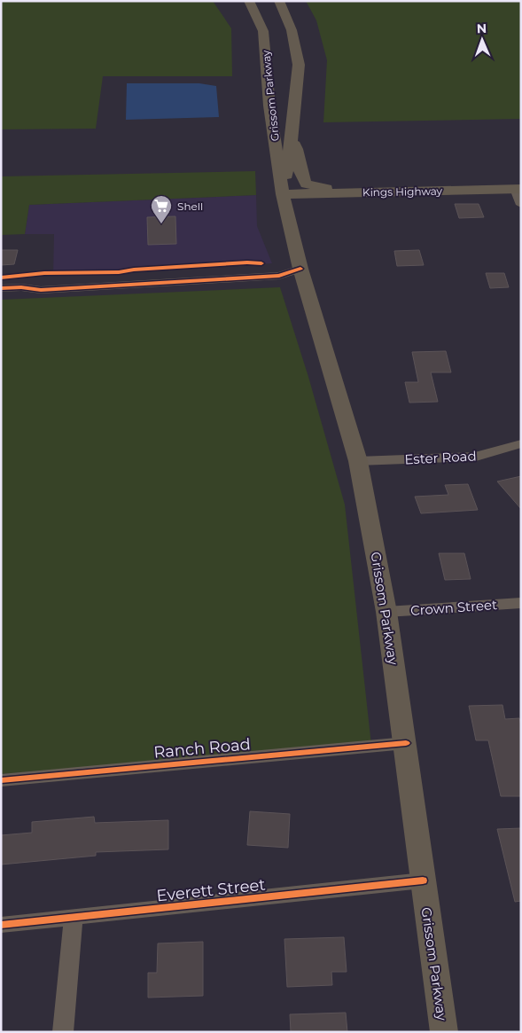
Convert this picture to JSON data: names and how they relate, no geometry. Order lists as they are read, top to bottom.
{
  "streets": {
    "main road": ["Grissom Parkway", "Kings Highway"],
    "street": [
      "Ester Road",
      "Crown Street",
      "Ranch Road",
      "Everett Street"
    ]
  },
  "crossings": [
    ["Grissom Parkway", "Kings Highway"],
    ["Grissom Parkway", "Ester Road"],
    ["Grissom Parkway", "Crown Street"],
    ["Grissom Parkway", "Ranch Road"],
    ["Grissom Parkway", "Everett Street"]
  ],
  "places": {
    "supermarket": ["Shell"]
  },
  "north": "top"
}
